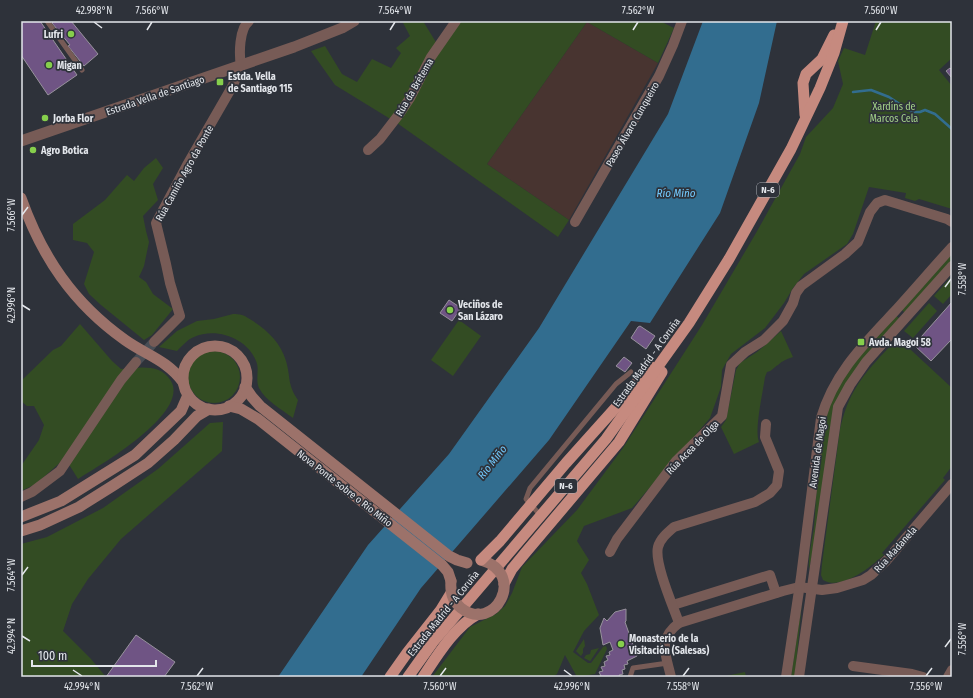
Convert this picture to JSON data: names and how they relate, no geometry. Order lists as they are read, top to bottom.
{
  "streets": {
    "highway": ["N-6", "Estrada Madrid - A Coruña"],
    "main road": ["Nova Ponte sobre o Río Miño"],
    "street": [
      "Rúa da Brétema",
      "Estrada Vella de Santiago",
      "Paseo Álvaro Cunqueiro",
      "Rúa Camiño Agro da Ponte",
      "Rúa Acea de Olga",
      "Avenida de Magoi",
      "Rúa Madanela"
    ]
  },
  "crossings": [
    ["Estrada Vella de Santiago", "Rúa Camiño Agro da Ponte"],
    ["Avenida de Magoi", "Rúa Madanela"]
  ],
  "water": ["Río Miño"],
  "parks": ["Xardíns de Marcos Cela"],
  "places": {
    "other": [
      "Lufri",
      "Migan",
      "Jorba Flor",
      "Agro Botica",
      "Veciños de San Lázaro",
      "Monasterio de la Visitación (Salesas)"
    ],
    "transit": ["Estda. Vella de Santiago 115", "Avda. Magoi 58"]
  },
  "scale_bar": "100 m",
  "coordinates": [
    "42.998°N",
    "7.566°W",
    "7.564°W",
    "7.562°W",
    "7.560°W",
    "7.558°W",
    "42.996°N",
    "42.994°N",
    "7.556°W"
  ]
}
